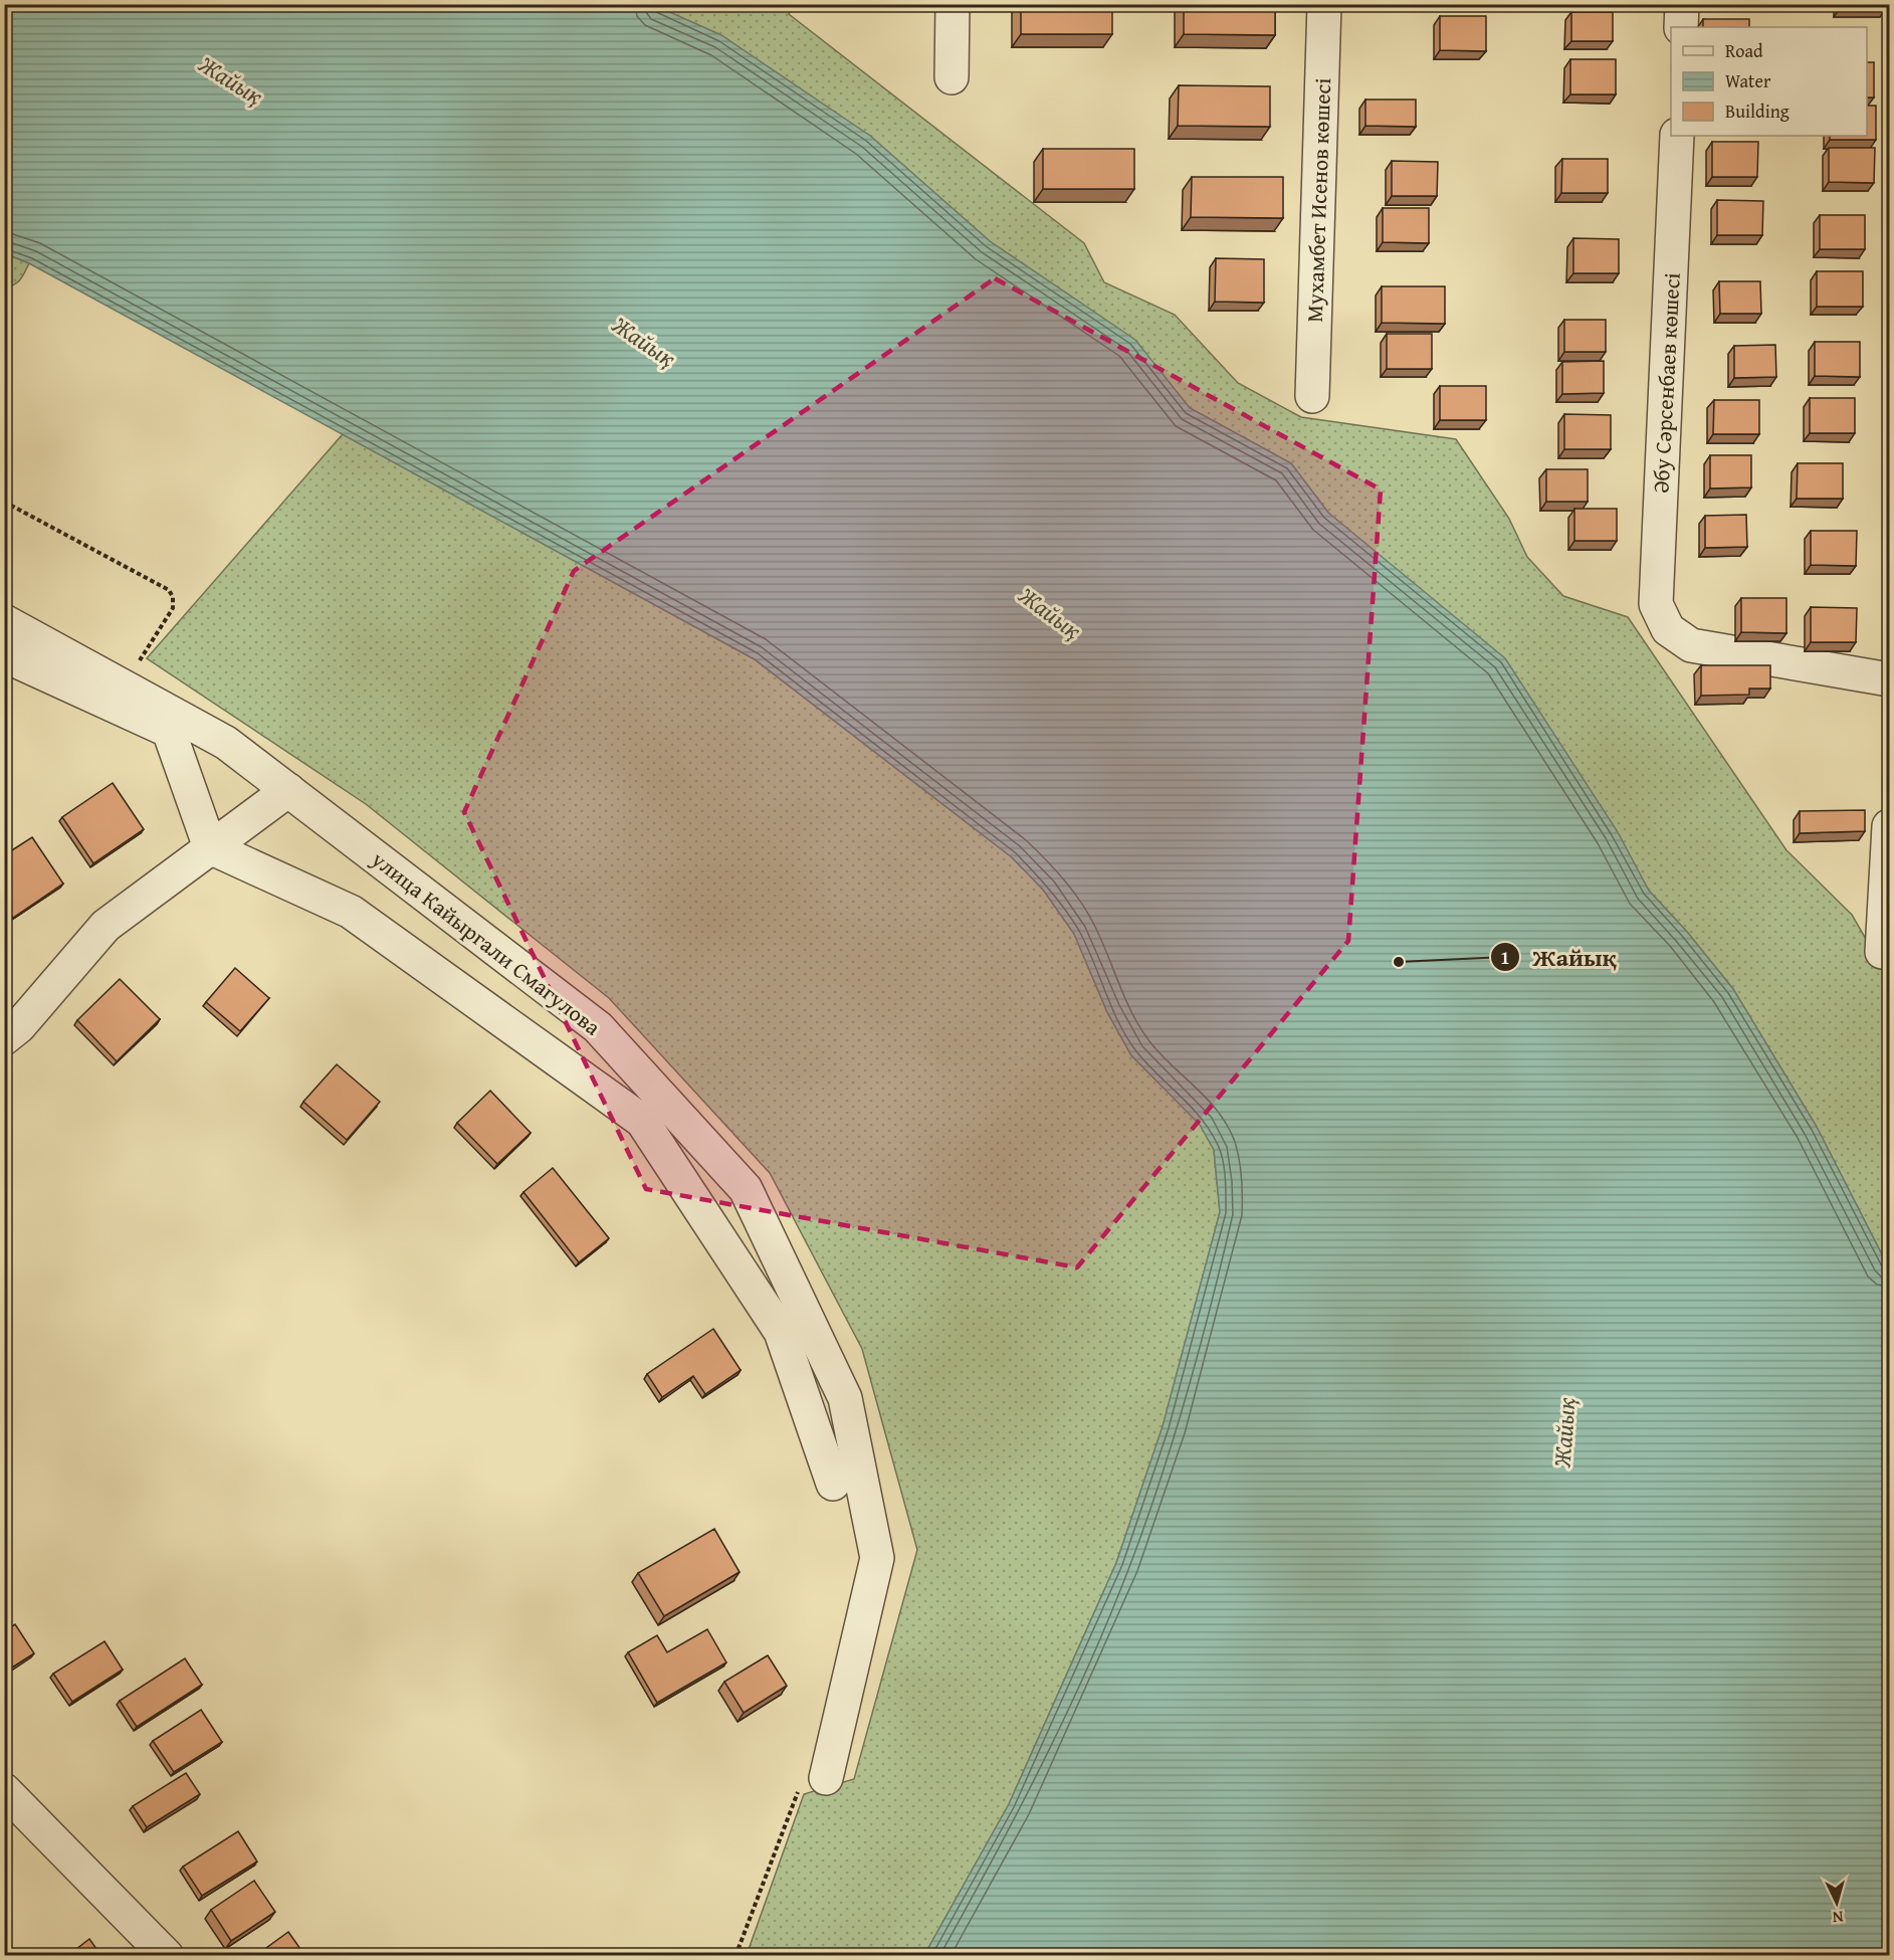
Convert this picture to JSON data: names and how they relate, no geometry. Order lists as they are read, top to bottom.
{
  "streets": {
    "street": ["Мухамбет Исенов көшесі", "Әбу Сәрсенбаев көшесі", "улица Кайыргали Смагулова"]
  },
  "water": ["Жайық"],
  "places": ["Жайық"],
  "legend": ["Road", "Water", "Building"],
  "north": "bottom"
}
